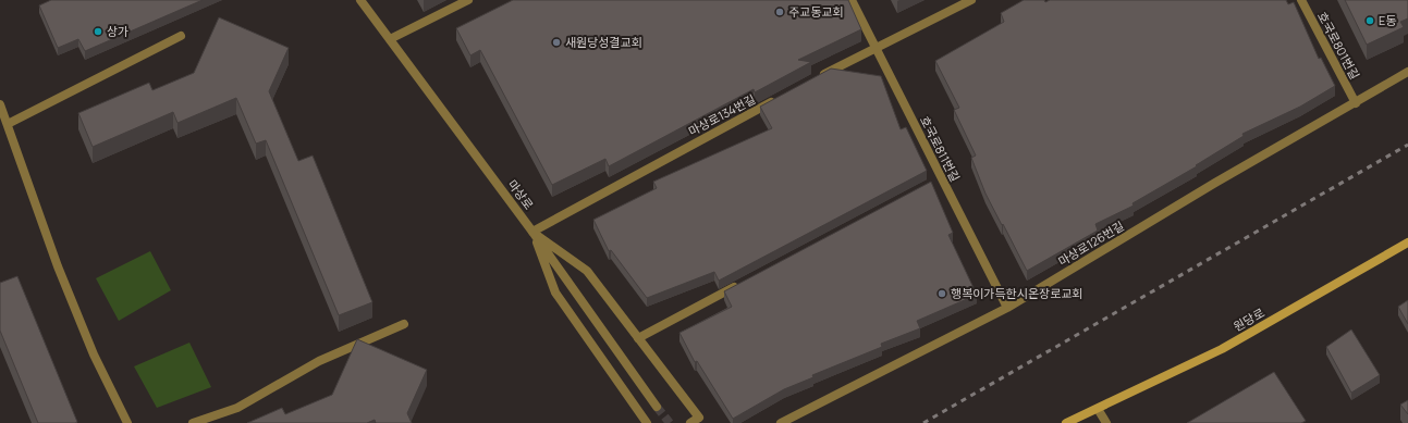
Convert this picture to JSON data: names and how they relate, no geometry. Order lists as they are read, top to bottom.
{
  "streets": {
    "main road": ["원당로"],
    "street": [
      "호국로801번길",
      "마상로134번길",
      "호국로811번길",
      "마상로",
      "마상로126번길"
    ]
  },
  "crossings": [
    ["호국로801번길", "마상로126번길"],
    ["마상로134번길", "마상로"],
    ["호국로811번길", "마상로126번길"]
  ],
  "places": [
    "주교동교회",
    "E동",
    "상가",
    "새원당성결교회",
    "행복이가득한시온장로교회"
  ]
}
